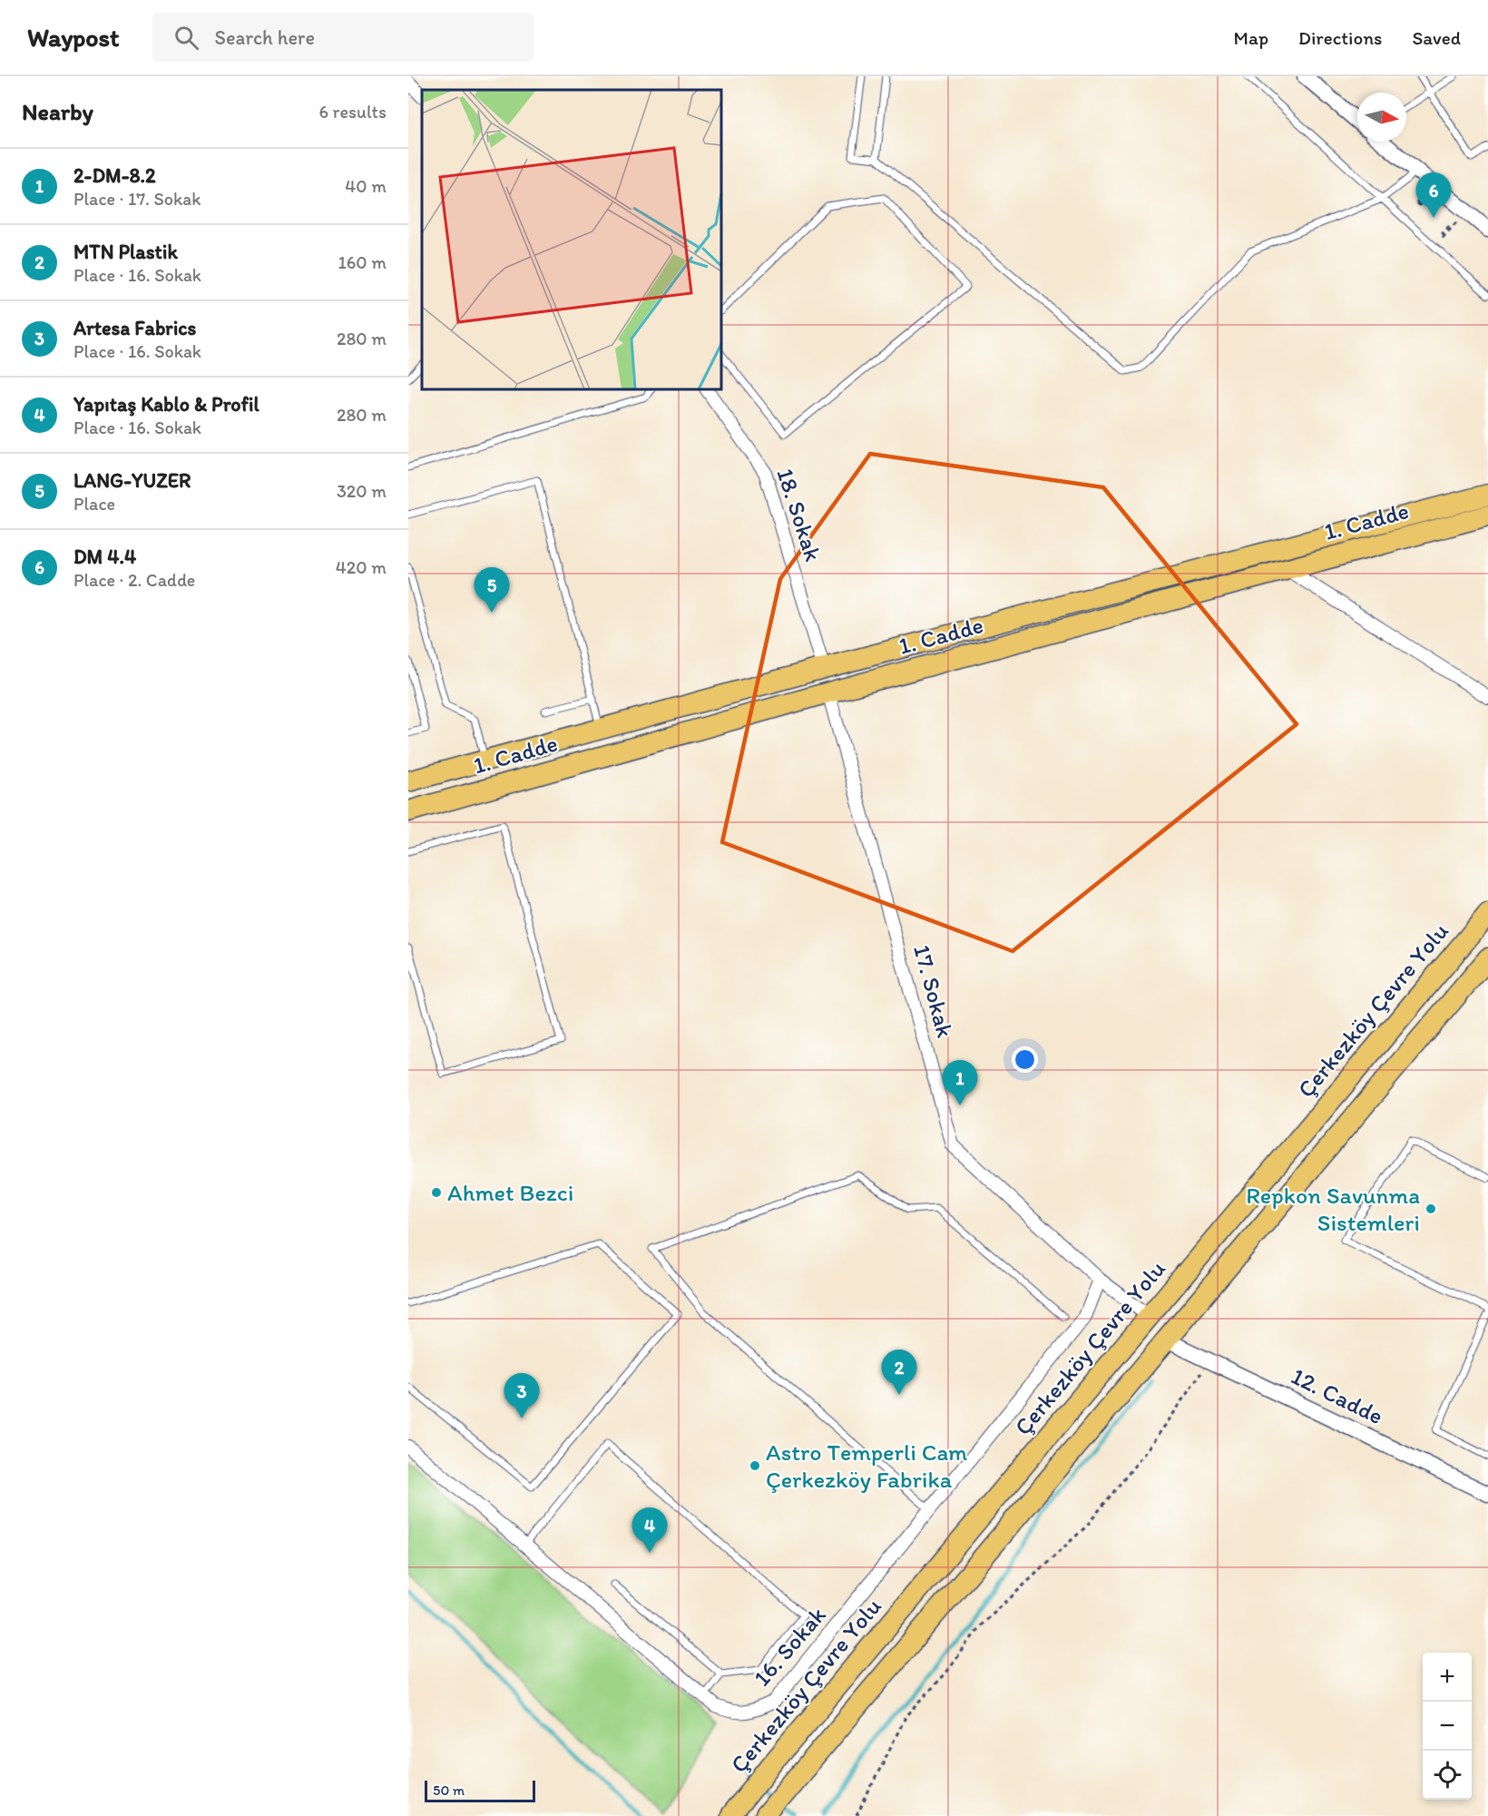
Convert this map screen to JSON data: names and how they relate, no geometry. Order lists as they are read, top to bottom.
{
  "streets": {
    "main road": ["1. Cadde", "Çerkezköy Çevre Yolu"],
    "street": [
      "18. Sokak",
      "17. Sokak",
      "12. Cadde",
      "16. Sokak"
    ]
  },
  "crossings": [
    ["18. Sokak", "1. Cadde"],
    ["1. Cadde", "17. Sokak"],
    ["17. Sokak", "Çerkezköy Çevre Yolu"],
    ["17. Sokak", "16. Sokak"]
  ],
  "places": ["Ahmet Bezci", "Repkon Savunma Sistemleri", "Astro Temperli Cam Çerkezköy Fabrika"],
  "scale_bar": "50 m",
  "north": "right",
  "page": {
    "header": "Waypost",
    "search": "Search here",
    "nav": ["Map", "Directions", "Saved"],
    "heading": ["Nearby", "6 results"],
    "list": [
      {
        "mark": "1",
        "name": "2-DM-8.2",
        "note": "Place · 17. Sokak",
        "value": "40 m"
      },
      {
        "mark": "2",
        "name": "MTN Plastik",
        "note": "Place · 16. Sokak",
        "value": "160 m"
      },
      {
        "mark": "3",
        "name": "Artesa Fabrics",
        "note": "Place · 16. Sokak",
        "value": "280 m"
      },
      {
        "mark": "4",
        "name": "Yapıtaş Kablo & Profil",
        "note": "Place · 16. Sokak",
        "value": "280 m"
      },
      {
        "mark": "5",
        "name": "LANG-YUZER",
        "note": "Place",
        "value": "320 m"
      },
      {
        "mark": "6",
        "name": "DM 4.4",
        "note": "Place · 2. Cadde",
        "value": "420 m"
      }
    ],
    "pins": [
      "6",
      "5",
      "1",
      "2",
      "3",
      "4"
    ],
    "map_buttons": ["+", "−"],
    "scale": "50 m"
  }
}
